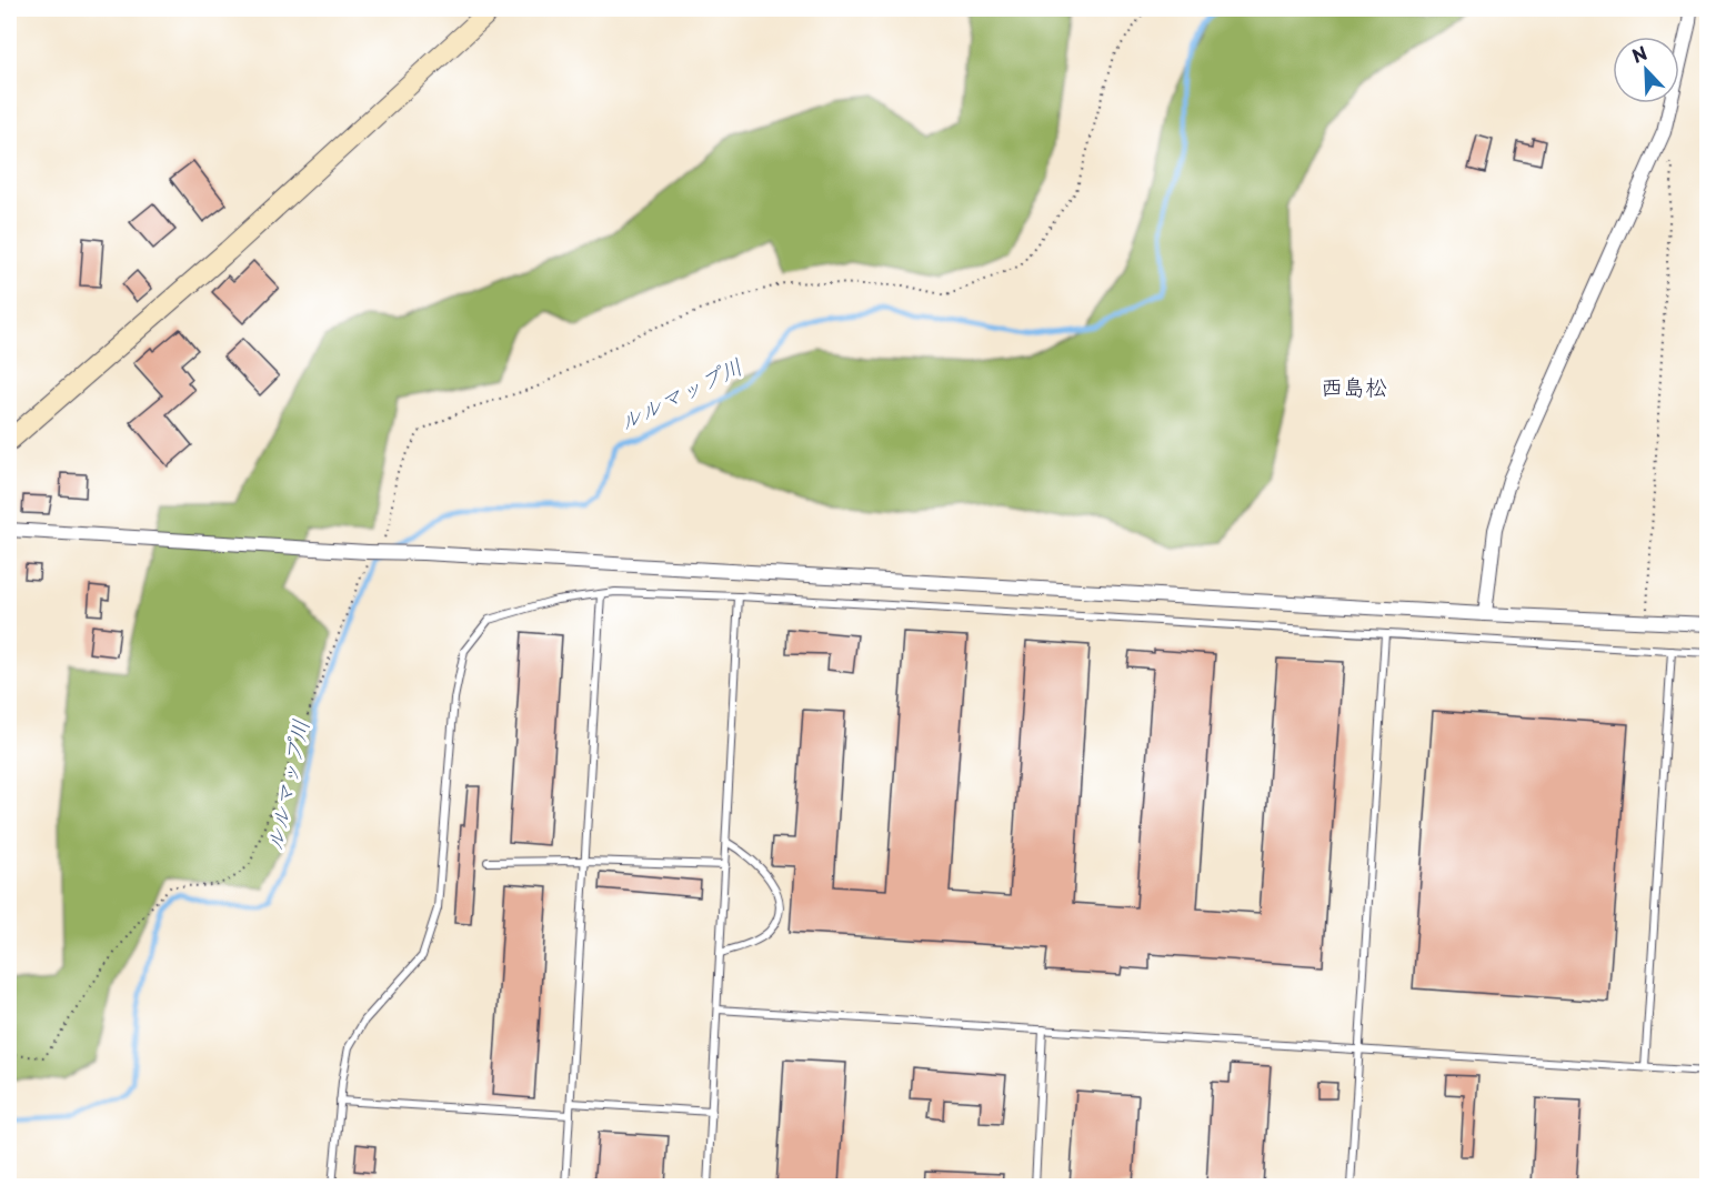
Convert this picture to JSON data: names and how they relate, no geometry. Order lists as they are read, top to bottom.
{
  "districts": ["西島松"],
  "water": ["ルルマップ川"],
  "north": "top left"
}
